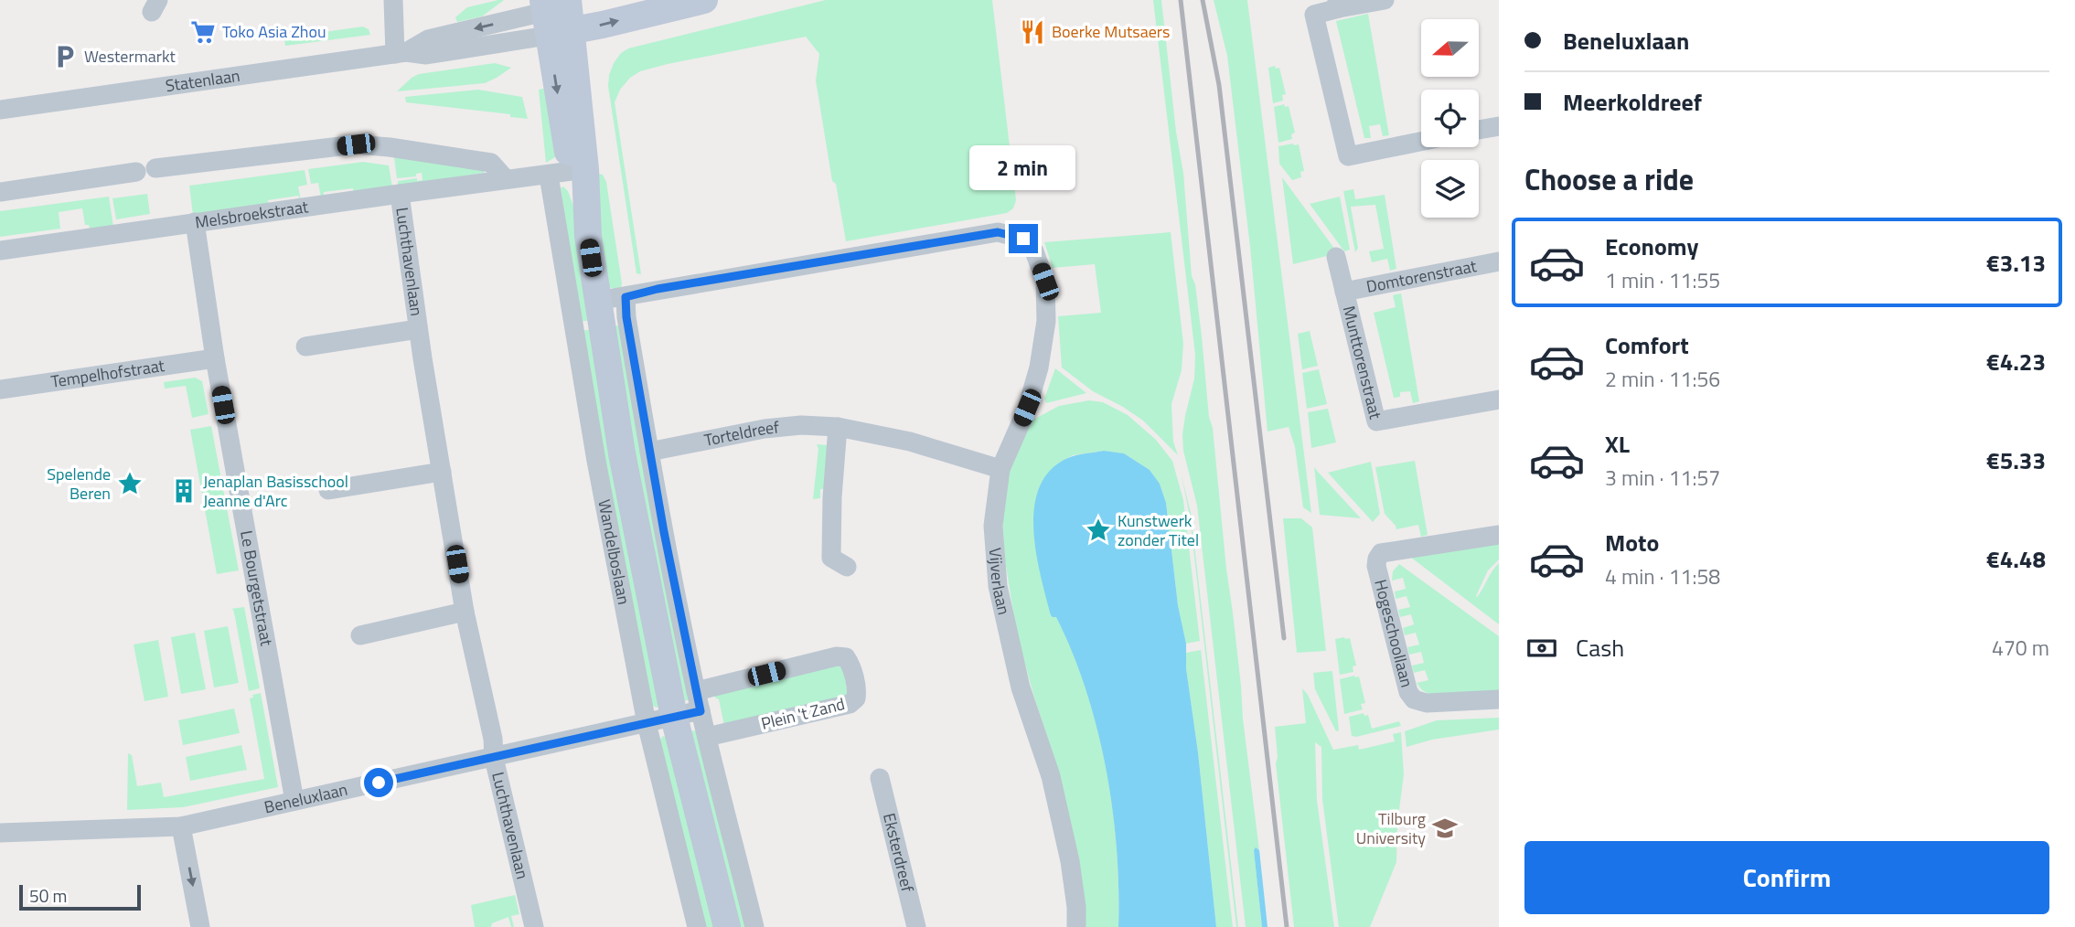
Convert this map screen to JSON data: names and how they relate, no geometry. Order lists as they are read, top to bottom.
{
  "streets": {
    "street": [
      "Statenlaan",
      "Melsbroekstraat",
      "Luchthavenlaan",
      "Domtorenstraat",
      "Munttorenstraat",
      "Tempelhofstraat",
      "Torteldreef",
      "Wandelboslaan",
      "Vijverlaan",
      "Le Bourgetstraat",
      "Hogeschoollaan",
      "Plein 't Zand",
      "Beneluxlaan",
      "Eksterdreef"
    ]
  },
  "crossings": [
    ["Statenlaan", "Wandelboslaan"],
    ["Melsbroekstraat", "Luchthavenlaan"],
    ["Melsbroekstraat", "Wandelboslaan"],
    ["Melsbroekstraat", "Le Bourgetstraat"],
    ["Luchthavenlaan", "Beneluxlaan"],
    ["Domtorenstraat", "Munttorenstraat"],
    ["Tempelhofstraat", "Le Bourgetstraat"],
    ["Torteldreef", "Vijverlaan"],
    ["Wandelboslaan", "Beneluxlaan"],
    ["Le Bourgetstraat", "Beneluxlaan"]
  ],
  "places": {
    "supermarket": ["Toko Asia Zhou"],
    "restaurant": ["Boerke Mutsaers"],
    "parking": ["Westermarkt"],
    "place": ["Spelende Beren", "Kunstwerk zonder Titel"],
    "building": ["Jenaplan Basisschool Jeanne d'Arc"],
    "school or university": ["Tilburg University"]
  },
  "scale_bar": "50 m",
  "north": "left",
  "page": {
    "banner": ["Beneluxlaan", "Meerkoldreef"],
    "heading": "Choose a ride",
    "bubble": "2 min",
    "list": [
      {
        "name": "Economy",
        "note": "1 min · 11:55",
        "value": "€3.13"
      },
      {
        "name": "Comfort",
        "note": "2 min · 11:56",
        "value": "€4.23"
      },
      {
        "name": "XL",
        "note": "3 min · 11:57",
        "value": "€5.33"
      },
      {
        "name": "Moto",
        "note": "4 min · 11:58",
        "value": "€4.48"
      }
    ],
    "pay": ["Cash", "470 m"],
    "buttons": "Confirm",
    "scale": "50 m"
  }
}
